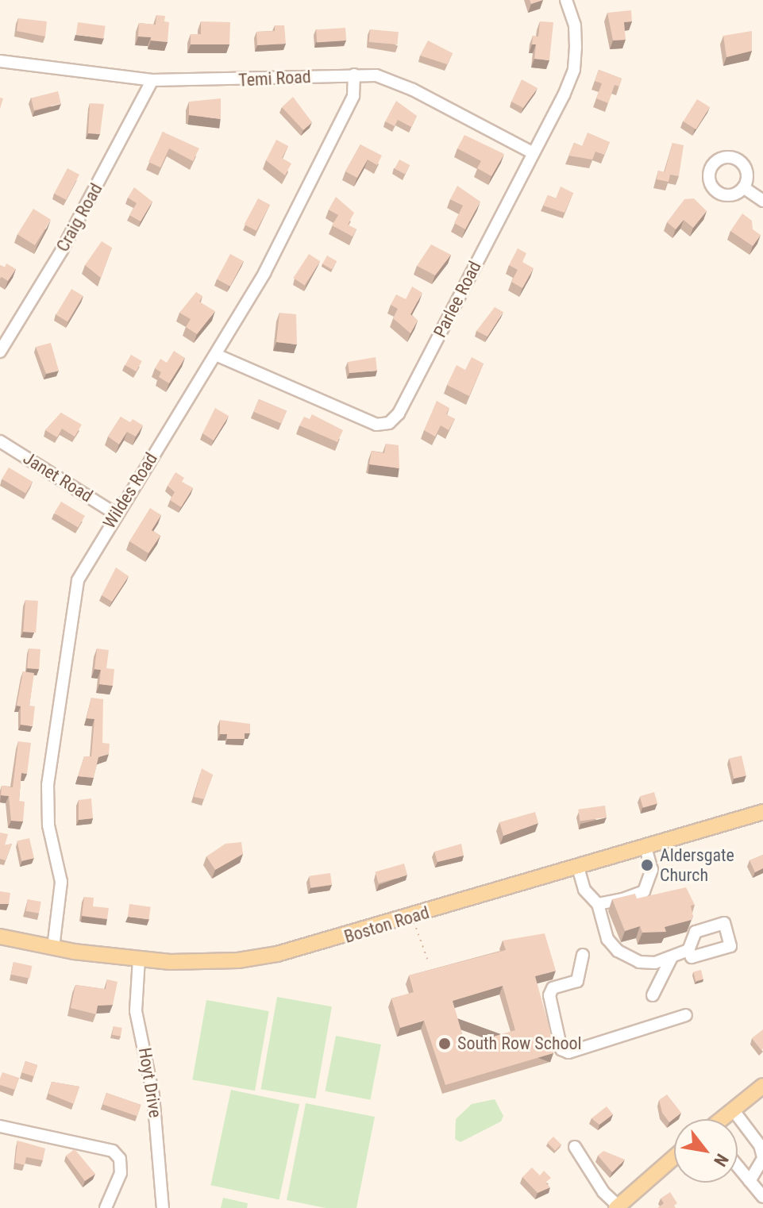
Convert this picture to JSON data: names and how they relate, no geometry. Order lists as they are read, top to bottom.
{
  "streets": {
    "main road": ["Boston Road"],
    "street": [
      "Temi Road",
      "Craig Road",
      "Parlee Road",
      "Janet Road",
      "Wildes Road",
      "Hoyt Drive"
    ]
  },
  "crossings": [
    ["Temi Road", "Craig Road"],
    ["Temi Road", "Parlee Road"],
    ["Temi Road", "Wildes Road"],
    ["Parlee Road", "Wildes Road"],
    ["Janet Road", "Wildes Road"],
    ["Wildes Road", "Boston Road"],
    ["Boston Road", "Hoyt Drive"]
  ],
  "places": ["Aldersgate Church", "South Row School"],
  "north": "bottom right"
}
